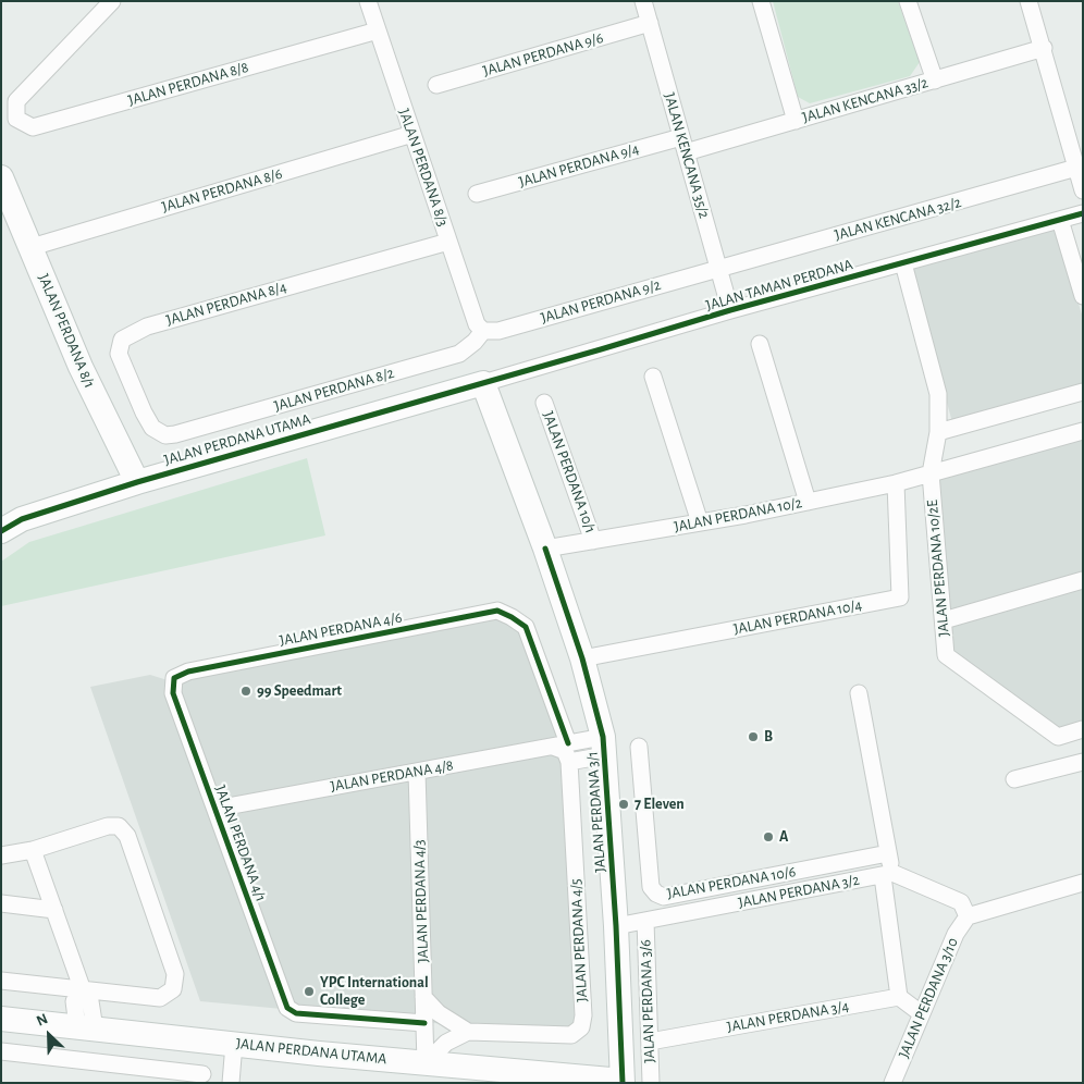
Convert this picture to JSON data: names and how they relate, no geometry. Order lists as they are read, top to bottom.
{
  "streets": {
    "street": [
      "JALAN PERDANA 9/6",
      "JALAN PERDANA 8/8",
      "JALAN KENCANA 33/2",
      "JALAN KENCANA 35/2",
      "JALAN PERDANA 9/4",
      "JALAN PERDANA 8/3",
      "JALAN PERDANA 8/6",
      "JALAN KENCANA 32/2",
      "JALAN TAMAN PERDANA",
      "JALAN PERDANA 9/2",
      "JALAN PERDANA 8/4",
      "JALAN PERDANA 8/1",
      "JALAN PERDANA 8/2",
      "JALAN PERDANA UTAMA",
      "JALAN PERDANA 10/1",
      "JALAN PERDANA 10/2",
      "JALAN PERDANA 10/2E",
      "JALAN PERDANA 10/4",
      "JALAN PERDANA 4/6",
      "JALAN PERDANA 4/8",
      "JALAN PERDANA 3/1",
      "JALAN PERDANA 4/1",
      "JALAN PERDANA 10/6",
      "JALAN PERDANA 3/2",
      "JALAN PERDANA 4/3",
      "JALAN PERDANA 4/5",
      "JALAN PERDANA 3/10",
      "JALAN PERDANA 3/6",
      "JALAN PERDANA 3/4"
    ]
  },
  "crossings": [
    ["JALAN PERDANA 9/6", "JALAN KENCANA 35/2"],
    ["JALAN PERDANA 8/8", "JALAN PERDANA 8/3"],
    ["JALAN KENCANA 33/2", "JALAN KENCANA 35/2"],
    ["JALAN KENCANA 33/2", "JALAN PERDANA 9/4"],
    ["JALAN KENCANA 35/2", "JALAN PERDANA 9/4"],
    ["JALAN KENCANA 35/2", "JALAN KENCANA 32/2"],
    ["JALAN KENCANA 35/2", "JALAN TAMAN PERDANA"],
    ["JALAN KENCANA 35/2", "JALAN PERDANA 9/2"],
    ["JALAN PERDANA 8/3", "JALAN PERDANA 8/6"],
    ["JALAN PERDANA 8/3", "JALAN PERDANA 9/2"],
    ["JALAN PERDANA 8/3", "JALAN PERDANA 8/4"],
    ["JALAN PERDANA 8/3", "JALAN PERDANA 8/2"],
    ["JALAN PERDANA 8/6", "JALAN PERDANA 8/1"],
    ["JALAN KENCANA 32/2", "JALAN PERDANA 9/2"],
    ["JALAN TAMAN PERDANA", "JALAN PERDANA UTAMA"],
    ["JALAN TAMAN PERDANA", "JALAN PERDANA 3/1"],
    ["JALAN PERDANA 9/2", "JALAN PERDANA 8/2"],
    ["JALAN PERDANA 8/4", "JALAN PERDANA 8/2"],
    ["JALAN PERDANA 8/1", "JALAN PERDANA UTAMA"],
    ["JALAN PERDANA UTAMA", "JALAN PERDANA 3/1"],
    ["JALAN PERDANA UTAMA", "JALAN PERDANA 4/3"],
    ["JALAN PERDANA 10/1", "JALAN PERDANA 10/2"],
    ["JALAN PERDANA 10/2", "JALAN PERDANA 10/2E"],
    ["JALAN PERDANA 10/2", "JALAN PERDANA 10/4"],
    ["JALAN PERDANA 10/2", "JALAN PERDANA 3/1"],
    ["JALAN PERDANA 10/4", "JALAN PERDANA 3/1"],
    ["JALAN PERDANA 4/6", "JALAN PERDANA 4/8"],
    ["JALAN PERDANA 4/6", "JALAN PERDANA 4/1"],
    ["JALAN PERDANA 4/8", "JALAN PERDANA 3/1"],
    ["JALAN PERDANA 4/8", "JALAN PERDANA 4/1"],
    ["JALAN PERDANA 4/8", "JALAN PERDANA 4/3"],
    ["JALAN PERDANA 3/1", "JALAN PERDANA 3/2"],
    ["JALAN PERDANA 4/1", "JALAN PERDANA 4/3"],
    ["JALAN PERDANA 3/2", "JALAN PERDANA 3/6"],
    ["JALAN PERDANA 3/6", "JALAN PERDANA 3/4"]
  ],
  "places": [
    "99 Speedmart",
    "B",
    "7 Eleven",
    "A",
    "YPC International College"
  ],
  "north": "top left"
}
